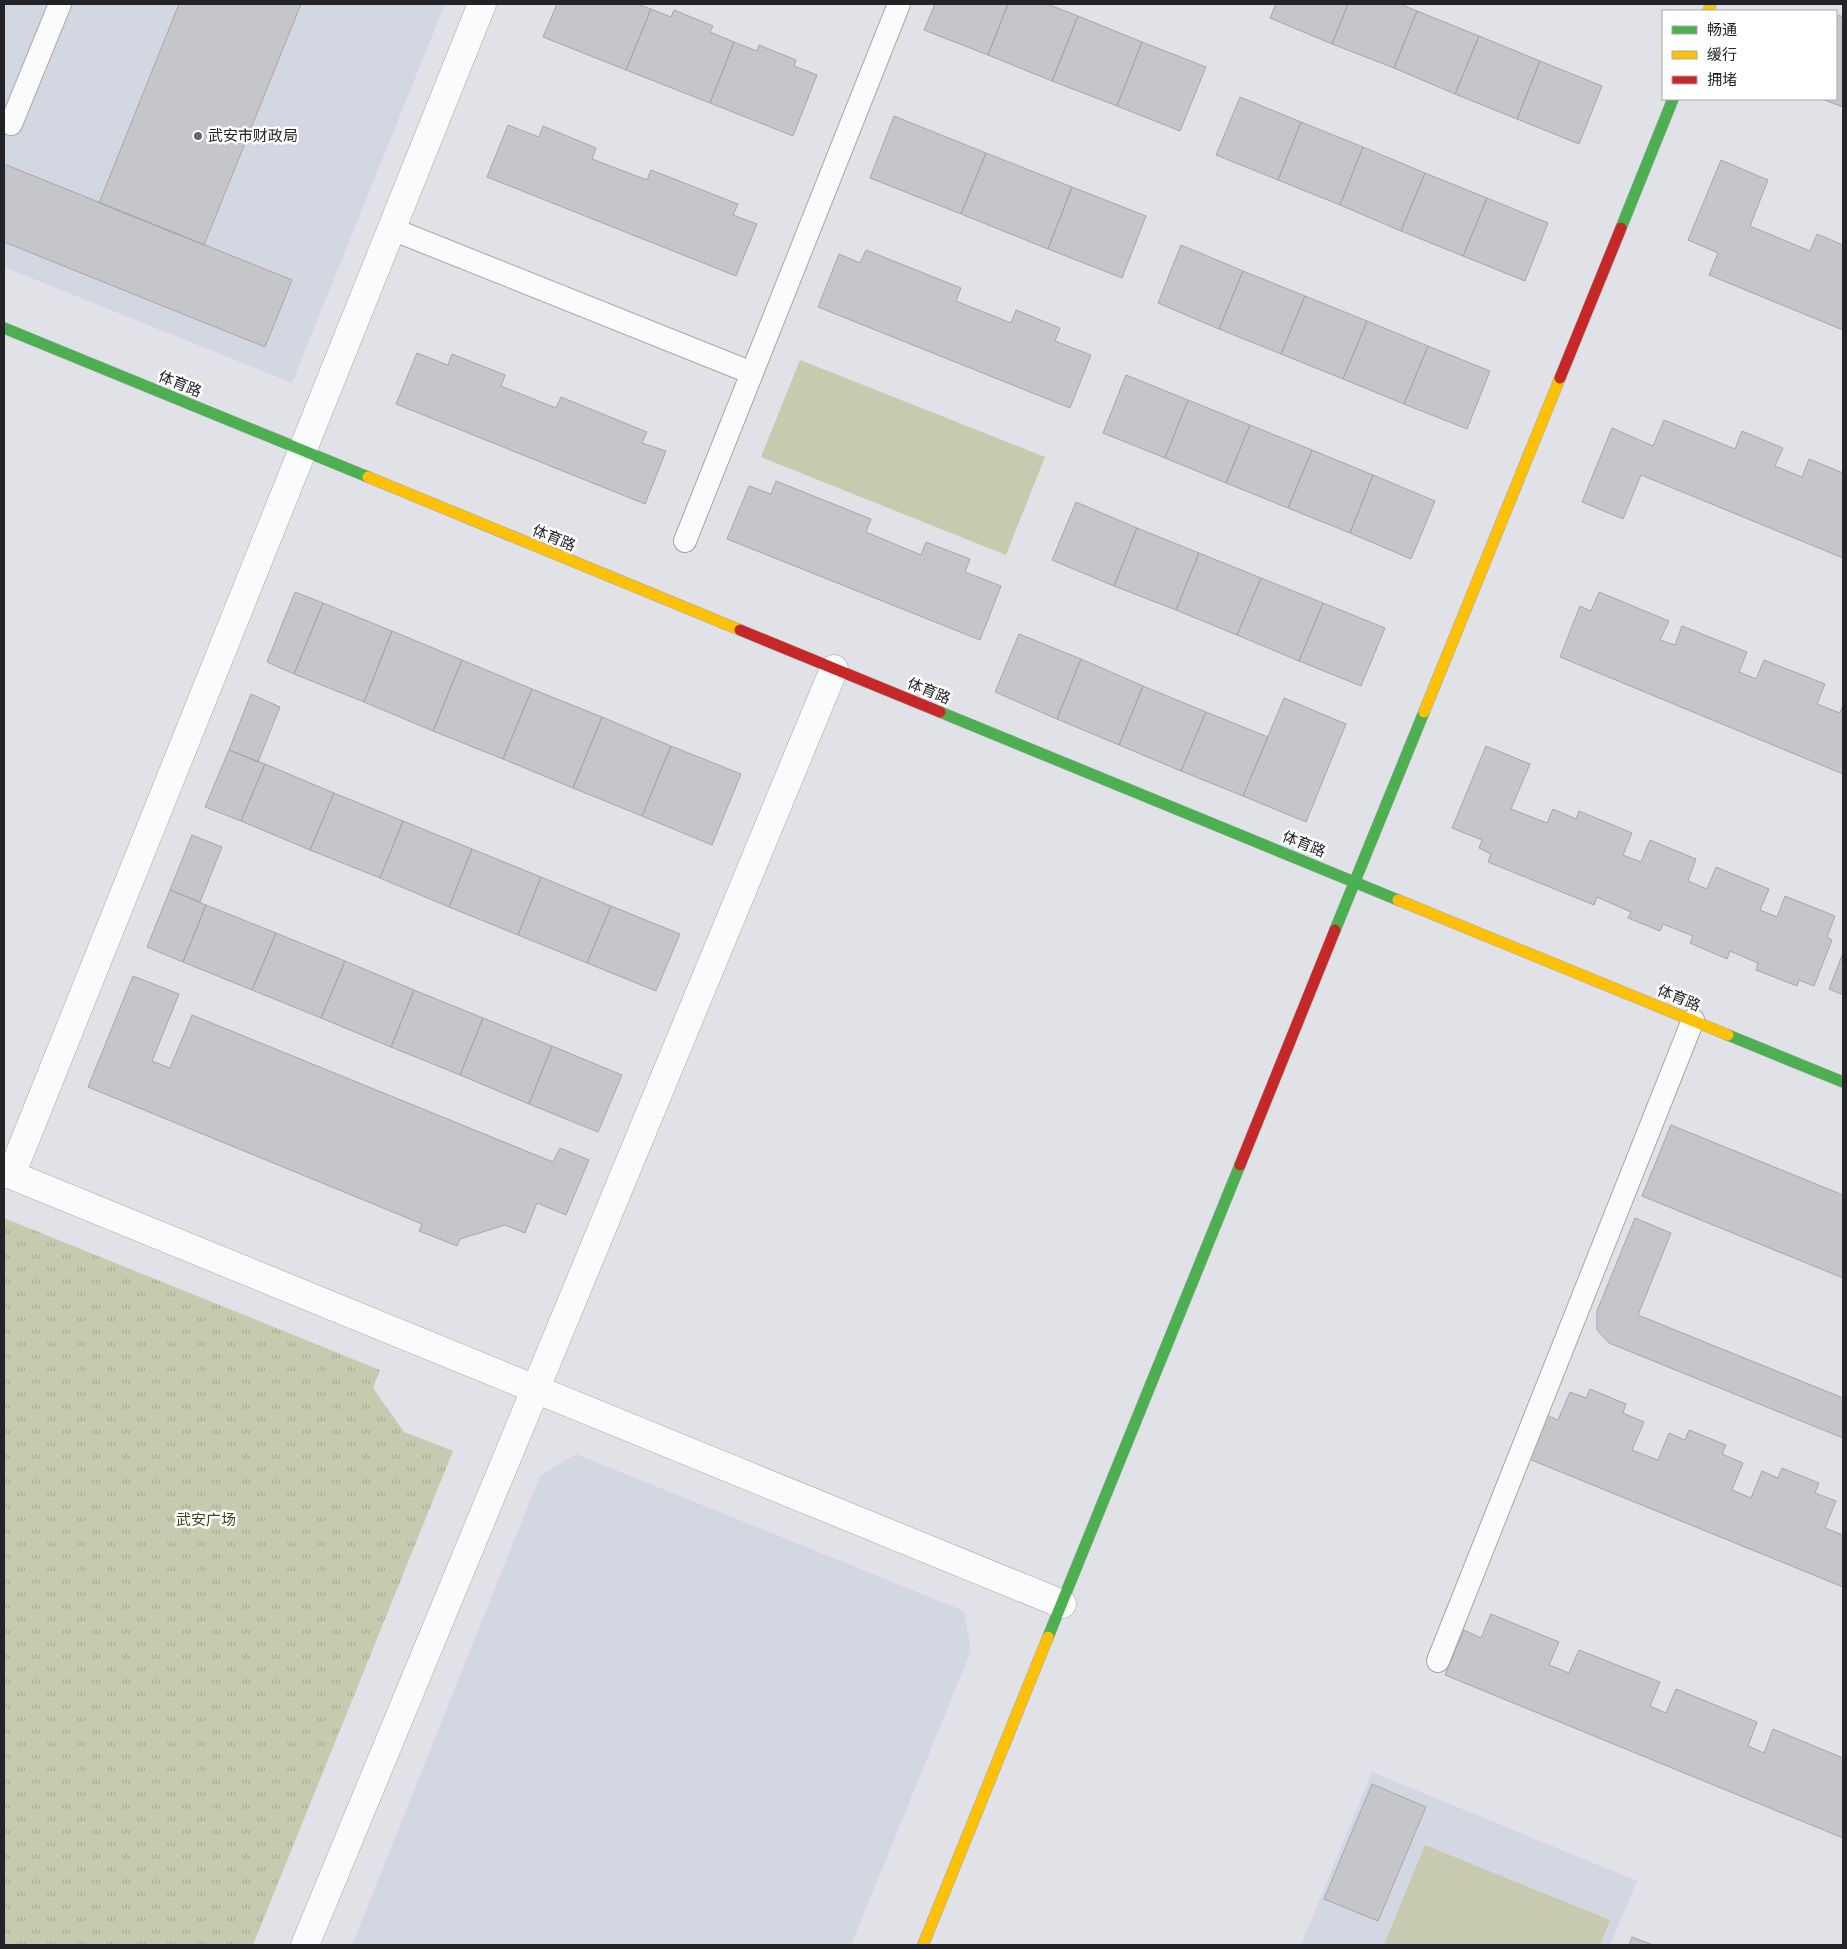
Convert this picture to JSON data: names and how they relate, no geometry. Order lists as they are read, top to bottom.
{
  "streets": {
    "street": ["体育路"]
  },
  "parks": ["武安广场"],
  "places": ["武安市财政局"],
  "legend": ["畅通", "缓行", "拥堵"]
}
